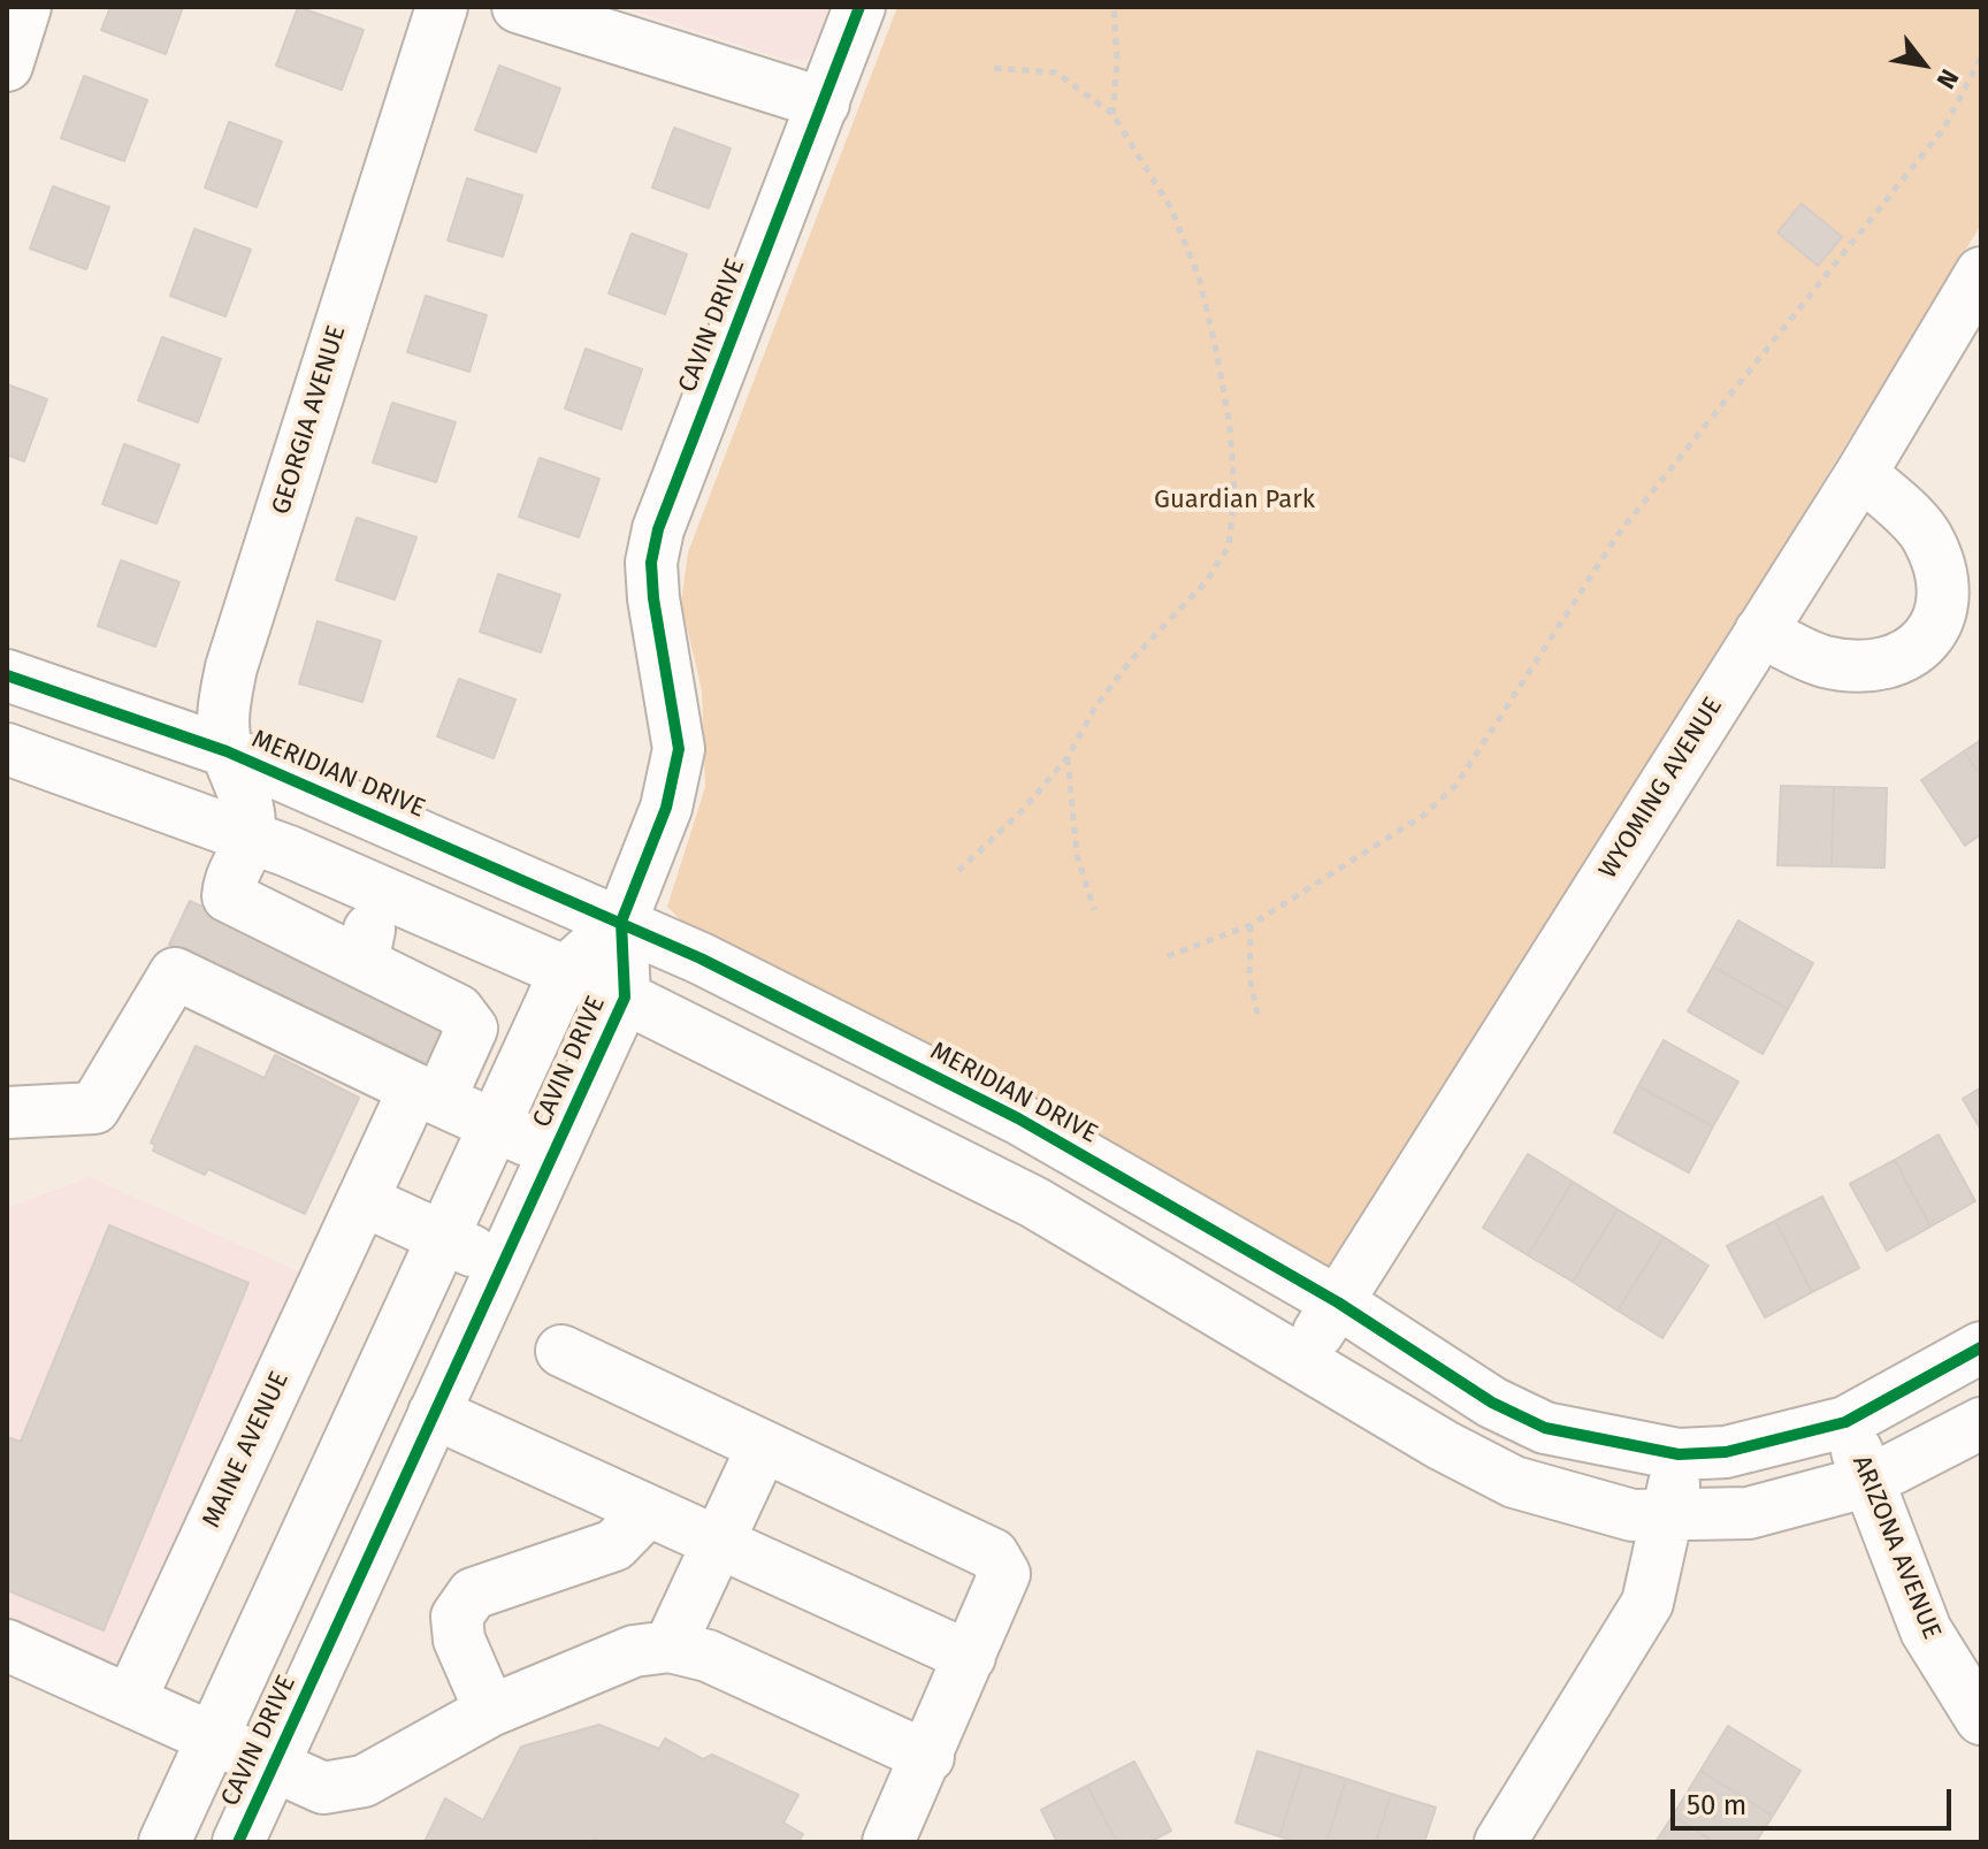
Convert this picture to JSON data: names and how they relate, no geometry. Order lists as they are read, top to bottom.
{
  "streets": {
    "street": [
      "CAVIN DRIVE",
      "GEORGIA AVENUE",
      "MERIDIAN DRIVE",
      "WYOMING AVENUE",
      "MAINE AVENUE",
      "ARIZONA AVENUE"
    ]
  },
  "crossings": [
    ["CAVIN DRIVE", "MERIDIAN DRIVE"],
    ["GEORGIA AVENUE", "MERIDIAN DRIVE"],
    ["MERIDIAN DRIVE", "WYOMING AVENUE"],
    ["MERIDIAN DRIVE", "ARIZONA AVENUE"]
  ],
  "parks": ["Guardian Park"],
  "scale_bar": "50 m",
  "north": "bottom right"
}
